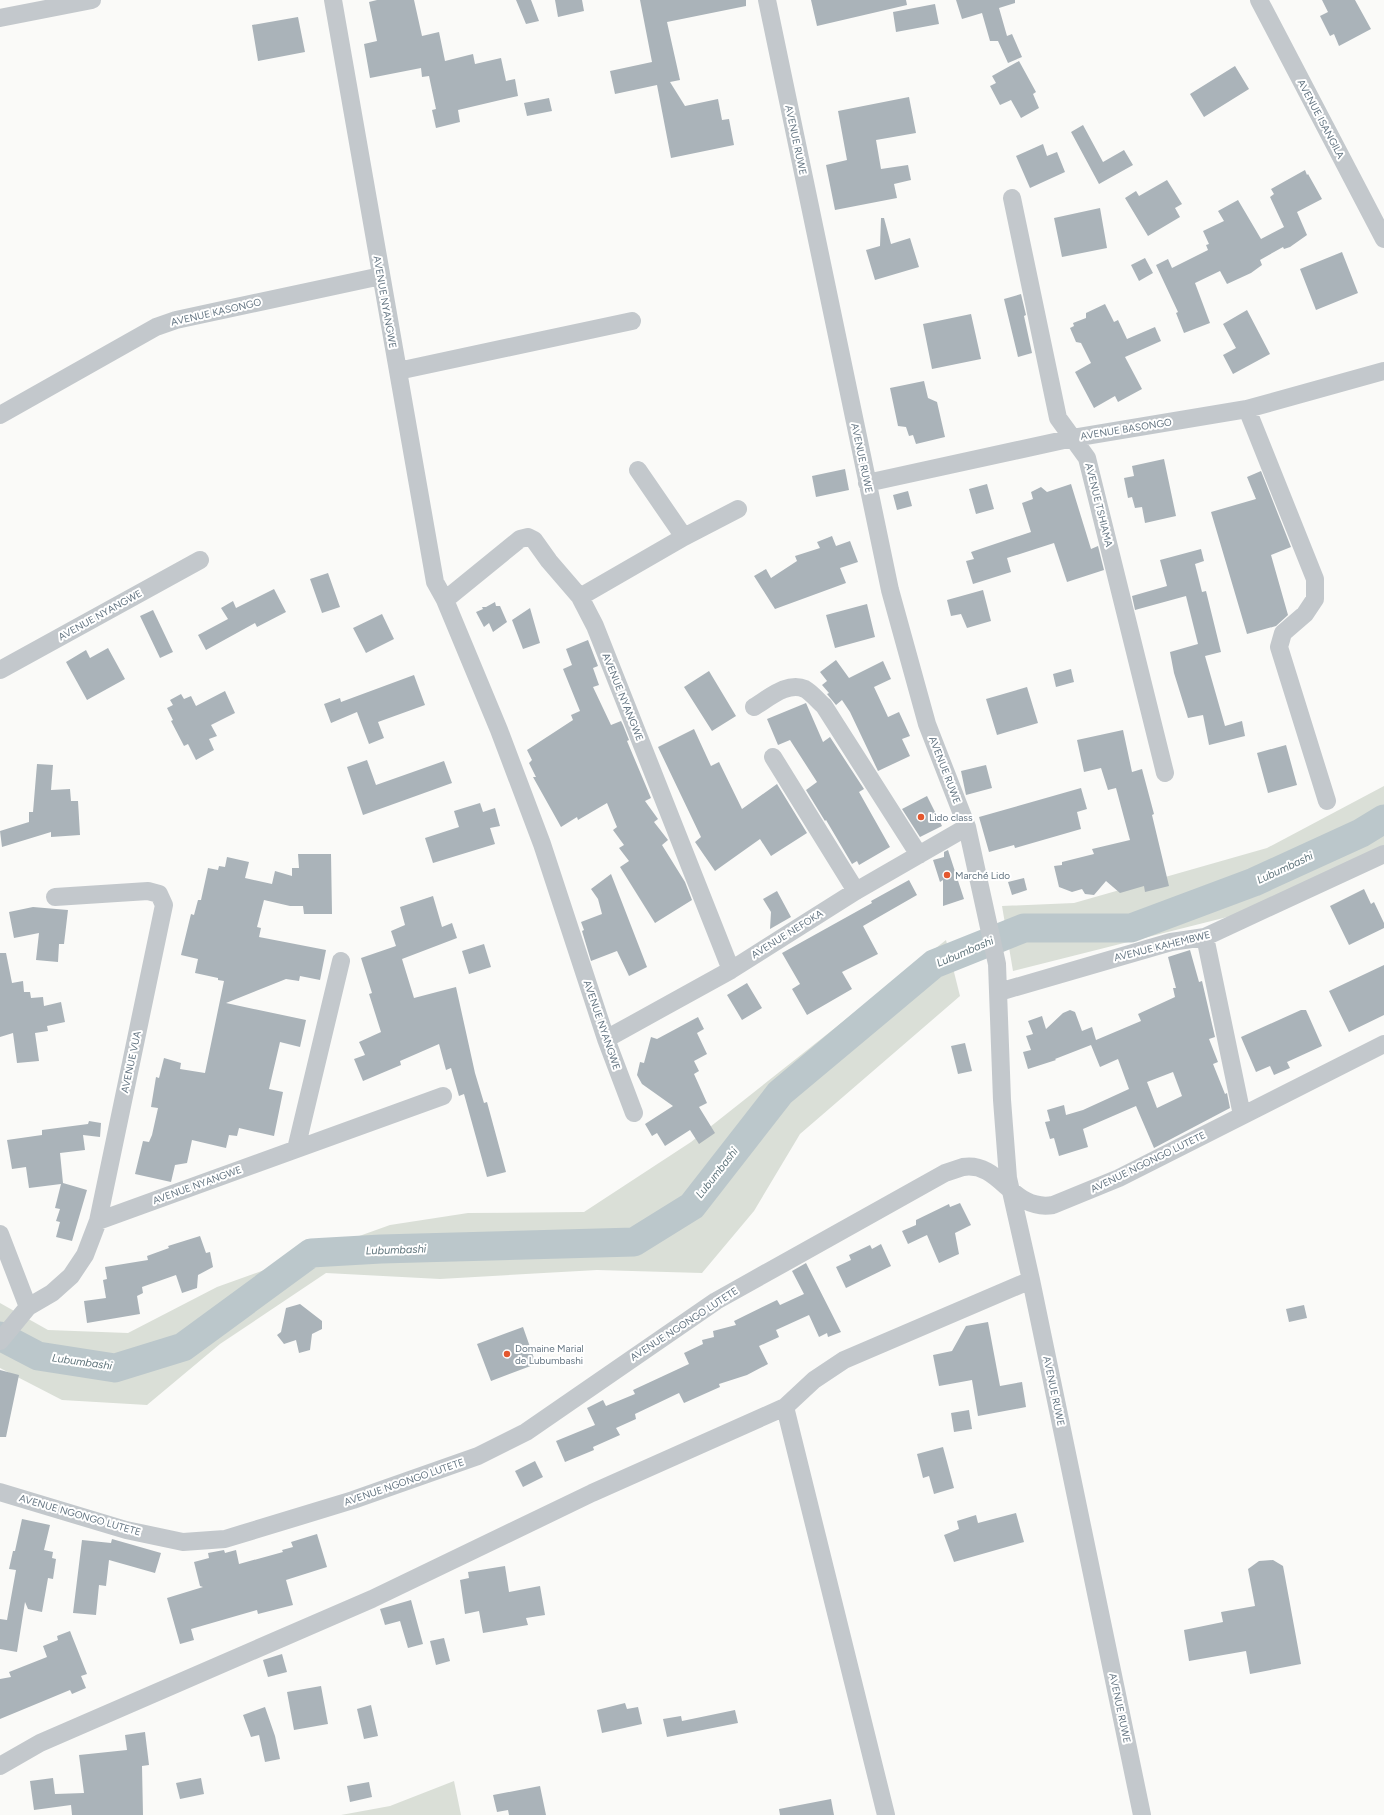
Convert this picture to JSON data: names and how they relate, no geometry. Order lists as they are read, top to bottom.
{
  "streets": {
    "street": [
      "AVENUE ISANGILA",
      "AVENUE RUWE",
      "AVENUE NYANGWE",
      "AVENUE KASONGO",
      "AVENUE BASONGO",
      "AVENUE TSHIAMA",
      "AVENUE NEFOKA",
      "AVENUE KAHEMBWE",
      "AVENUE VUA",
      "AVENUE NGONGO LUTETE"
    ]
  },
  "crossings": [
    ["AVENUE RUWE", "AVENUE BASONGO"],
    ["AVENUE RUWE", "AVENUE NEFOKA"],
    ["AVENUE RUWE", "AVENUE KAHEMBWE"],
    ["AVENUE RUWE", "AVENUE NGONGO LUTETE"],
    ["AVENUE NYANGWE", "AVENUE KASONGO"],
    ["AVENUE NYANGWE", "AVENUE NEFOKA"],
    ["AVENUE NYANGWE", "AVENUE VUA"],
    ["AVENUE BASONGO", "AVENUE TSHIAMA"]
  ],
  "water": ["Lubumbashi"],
  "places": ["Lido class", "Marché Lido", "Domaine Marial de Lubumbashi"]
}
